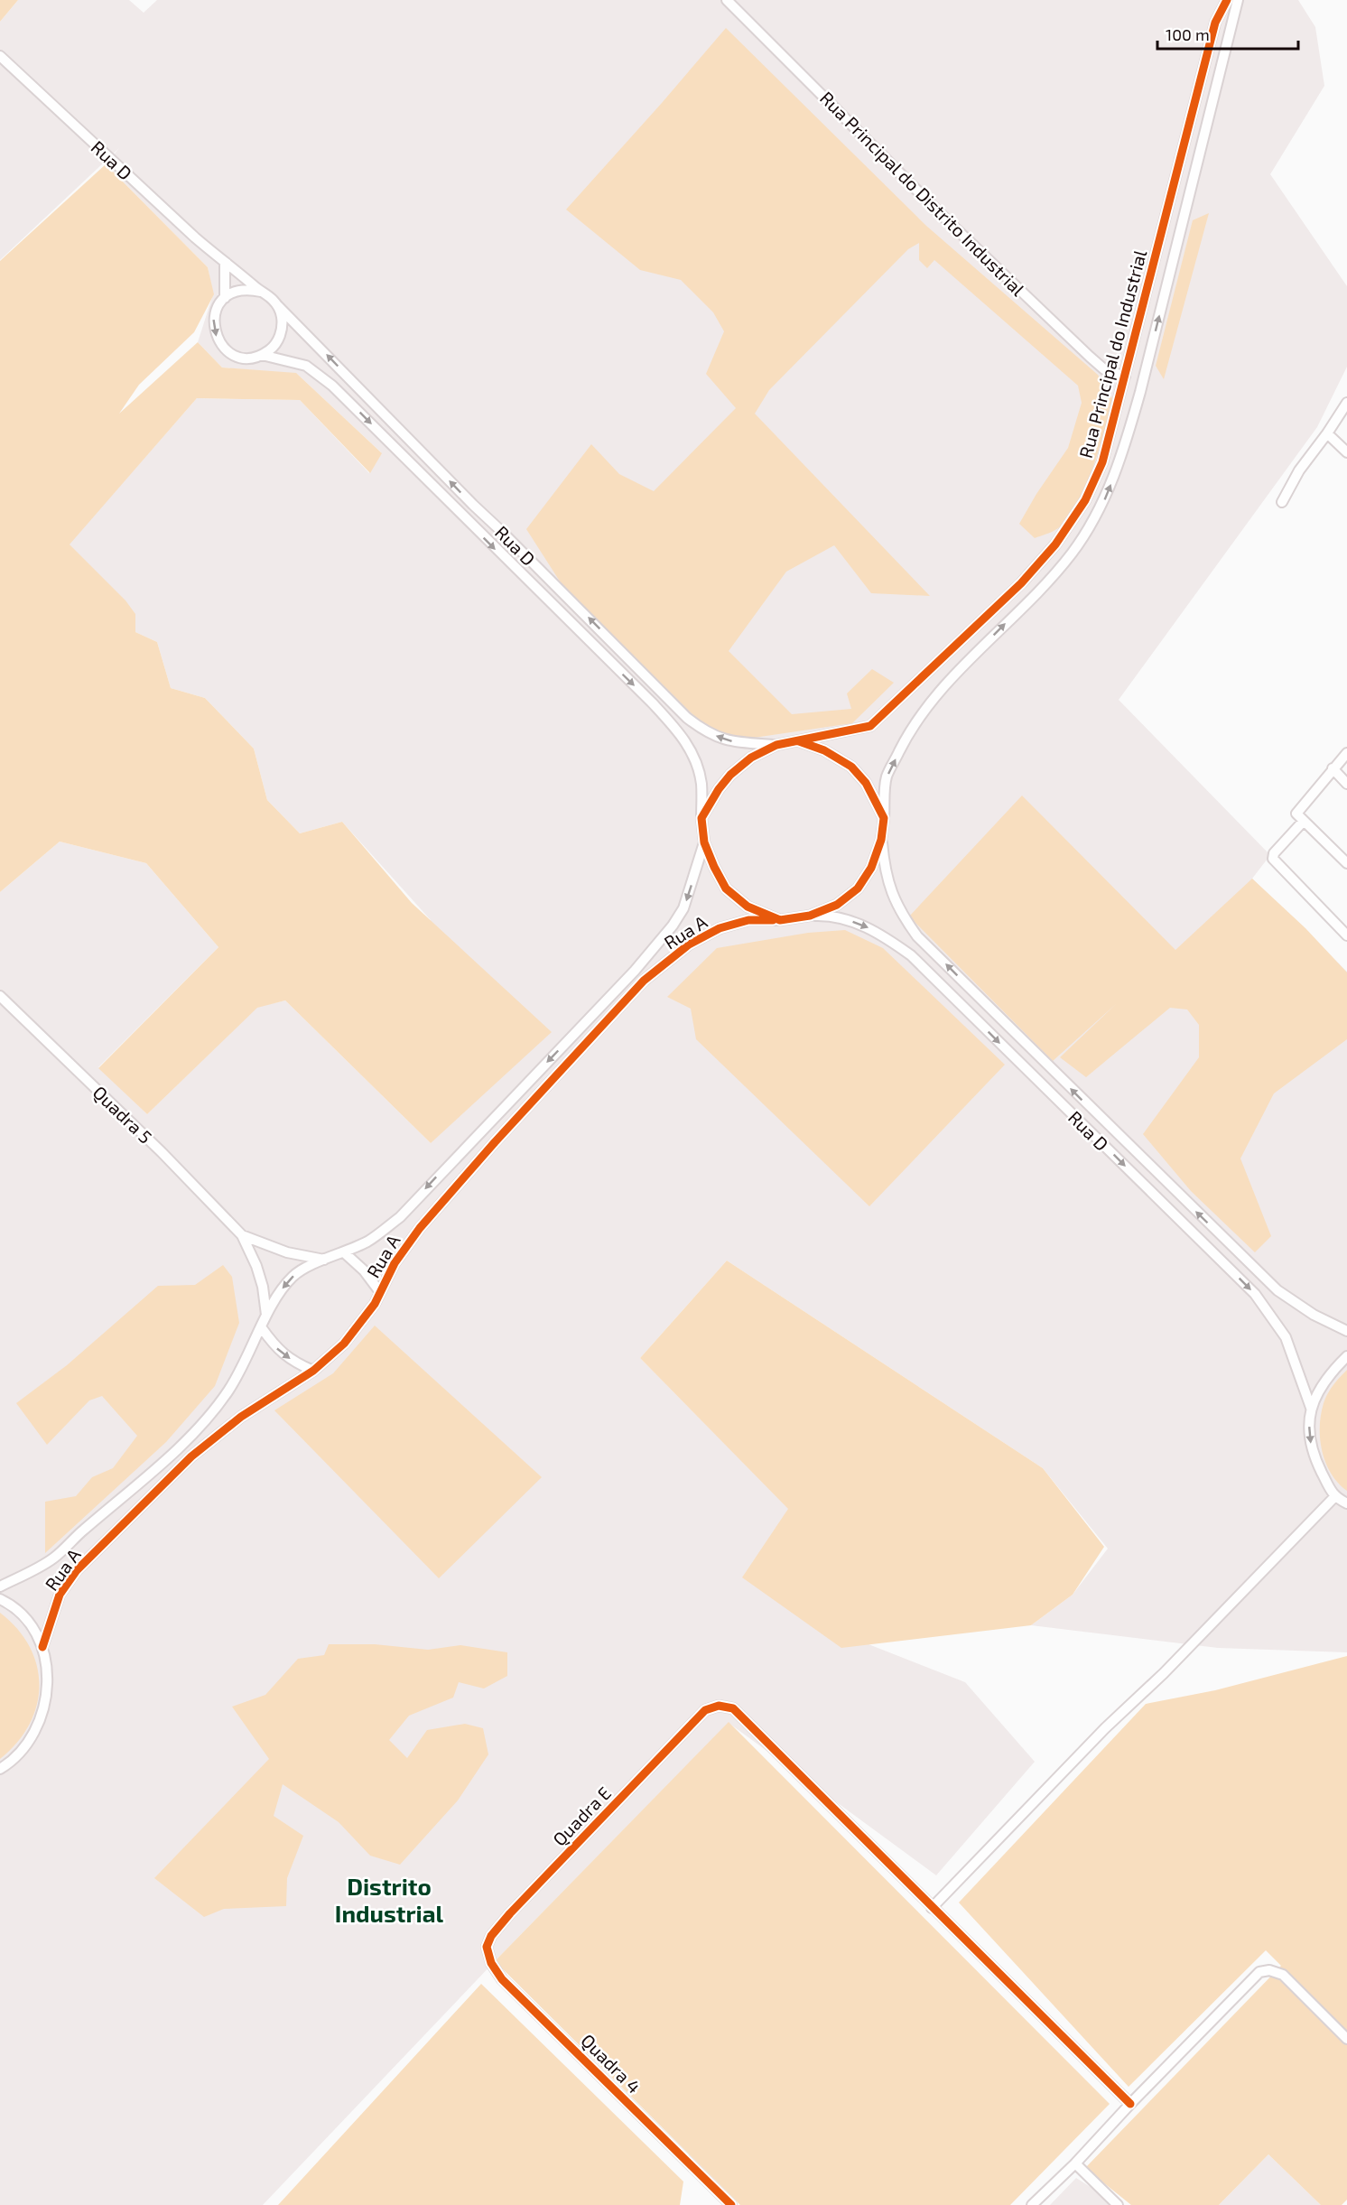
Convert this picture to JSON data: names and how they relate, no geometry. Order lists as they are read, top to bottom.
{
  "streets": {
    "street": [
      "Rua D",
      "Rua Principal do Distrito Industrial",
      "Rua Principal do Industrial",
      "Rua A",
      "Quadra 5",
      "Quadra E",
      "Quadra 4"
    ]
  },
  "crossings": [
    ["Rua D", "Rua Principal do Industrial"],
    ["Rua D", "Rua A"],
    ["Rua Principal do Distrito Industrial", "Rua Principal do Industrial"],
    ["Rua Principal do Industrial", "Rua A"],
    ["Rua A", "Quadra 5"],
    ["Quadra E", "Quadra 4"]
  ],
  "districts": ["Distrito Industrial"],
  "scale_bar": "100 m"
}
